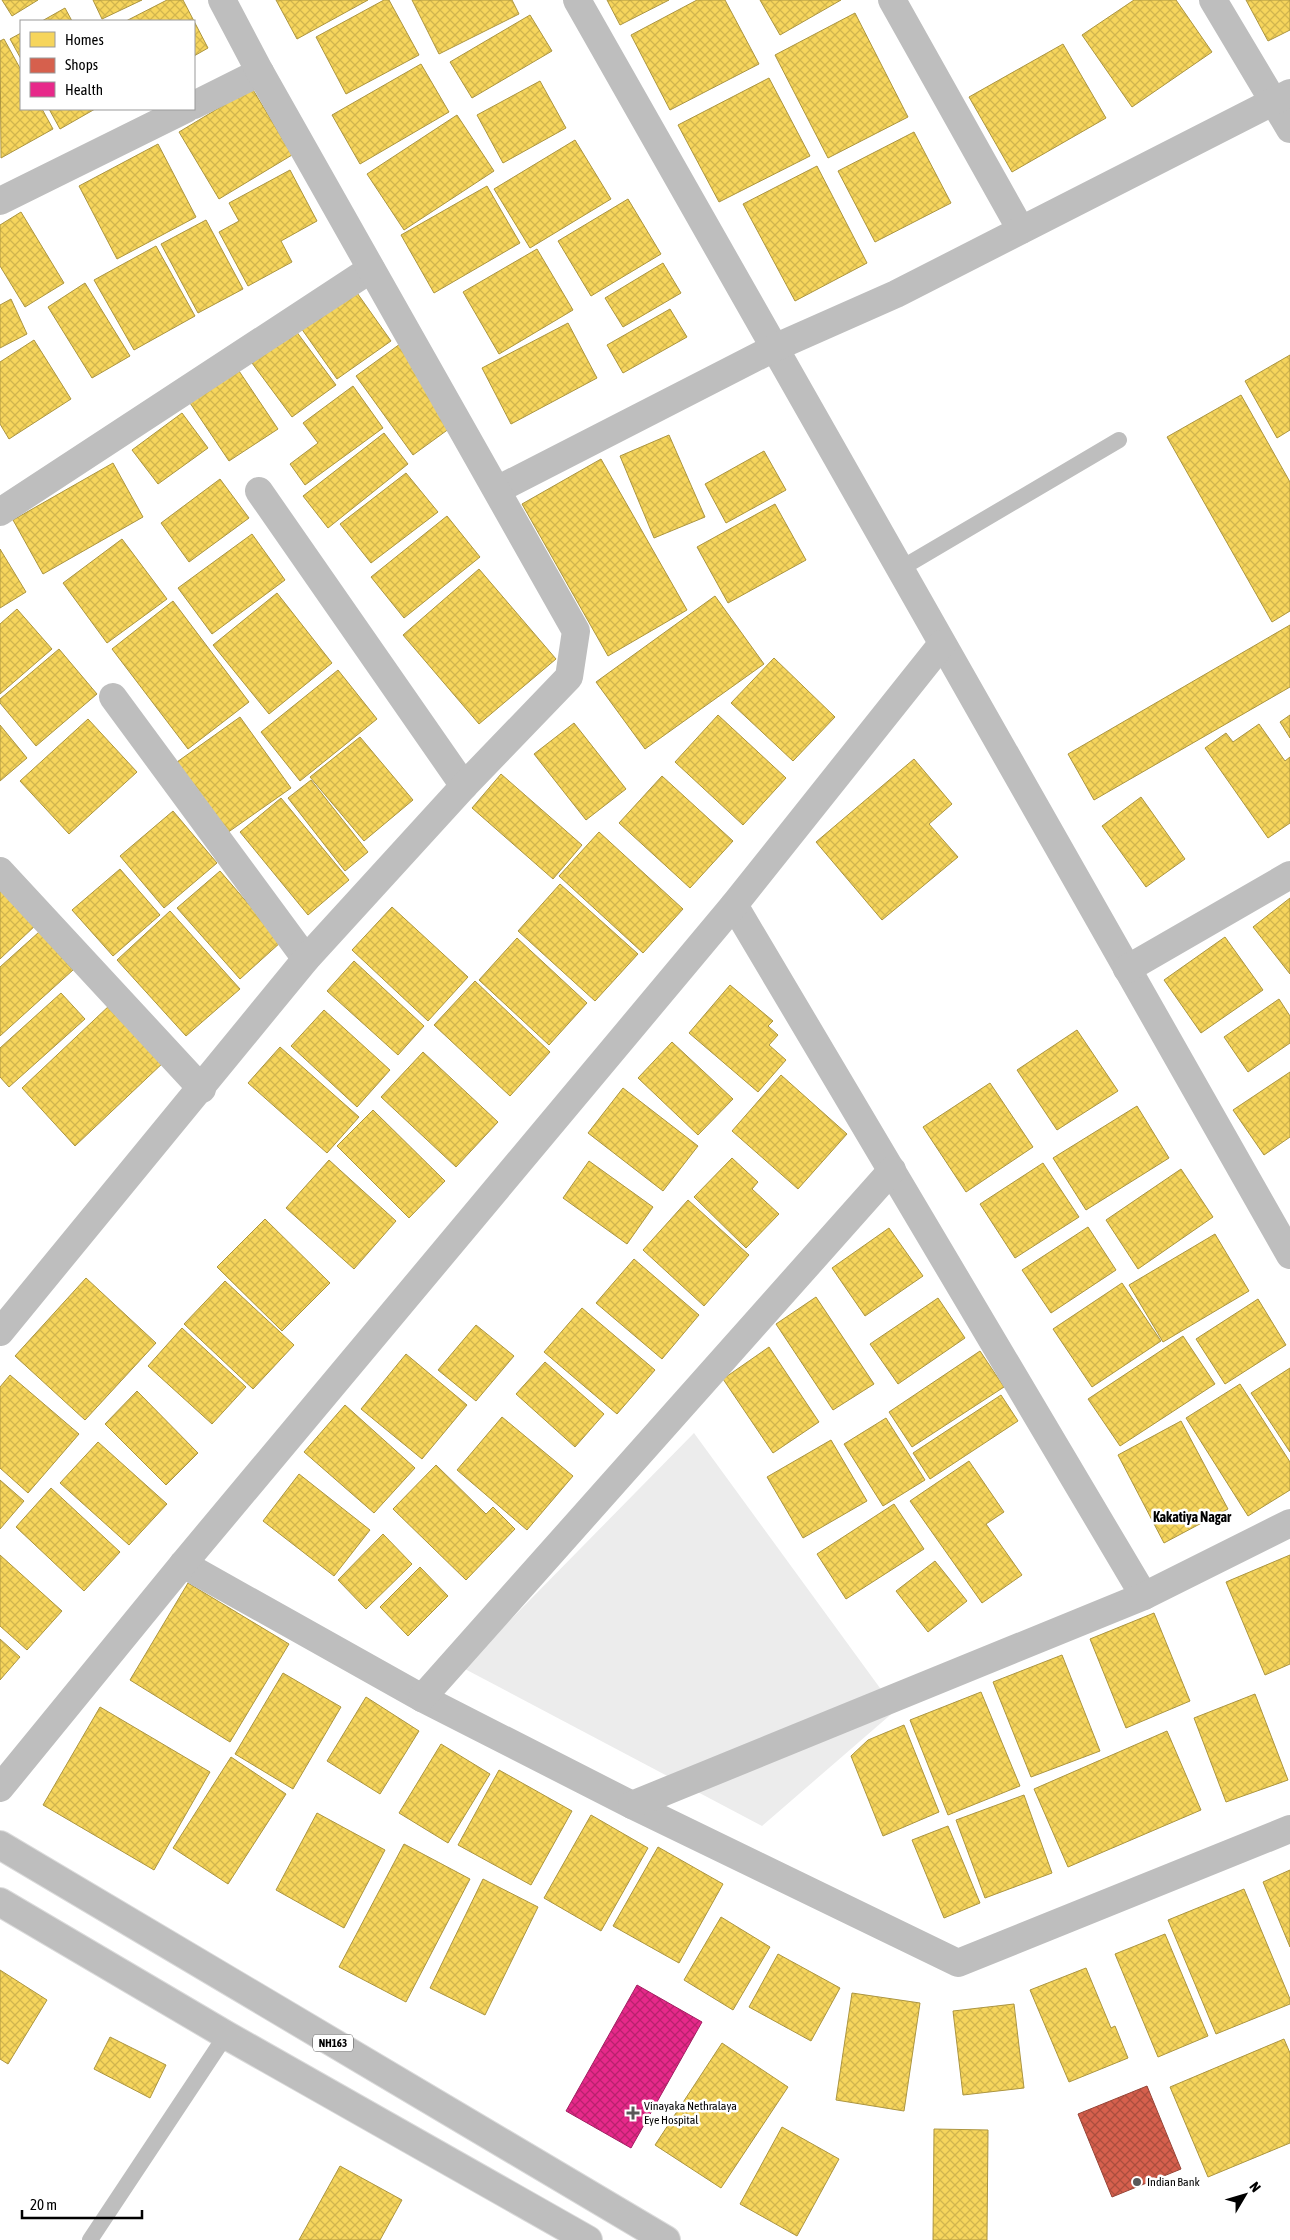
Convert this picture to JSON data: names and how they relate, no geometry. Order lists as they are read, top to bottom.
{
  "streets": {
    "main road": ["NH163"]
  },
  "districts": ["Kakatiya Nagar"],
  "places": {
    "health": ["Vinayaka Nethralaya Eye Hospital"],
    "other": ["Indian Bank"]
  },
  "legend": ["Homes", "Shops", "Health"],
  "scale_bar": "20 m",
  "north": "top right"
}
